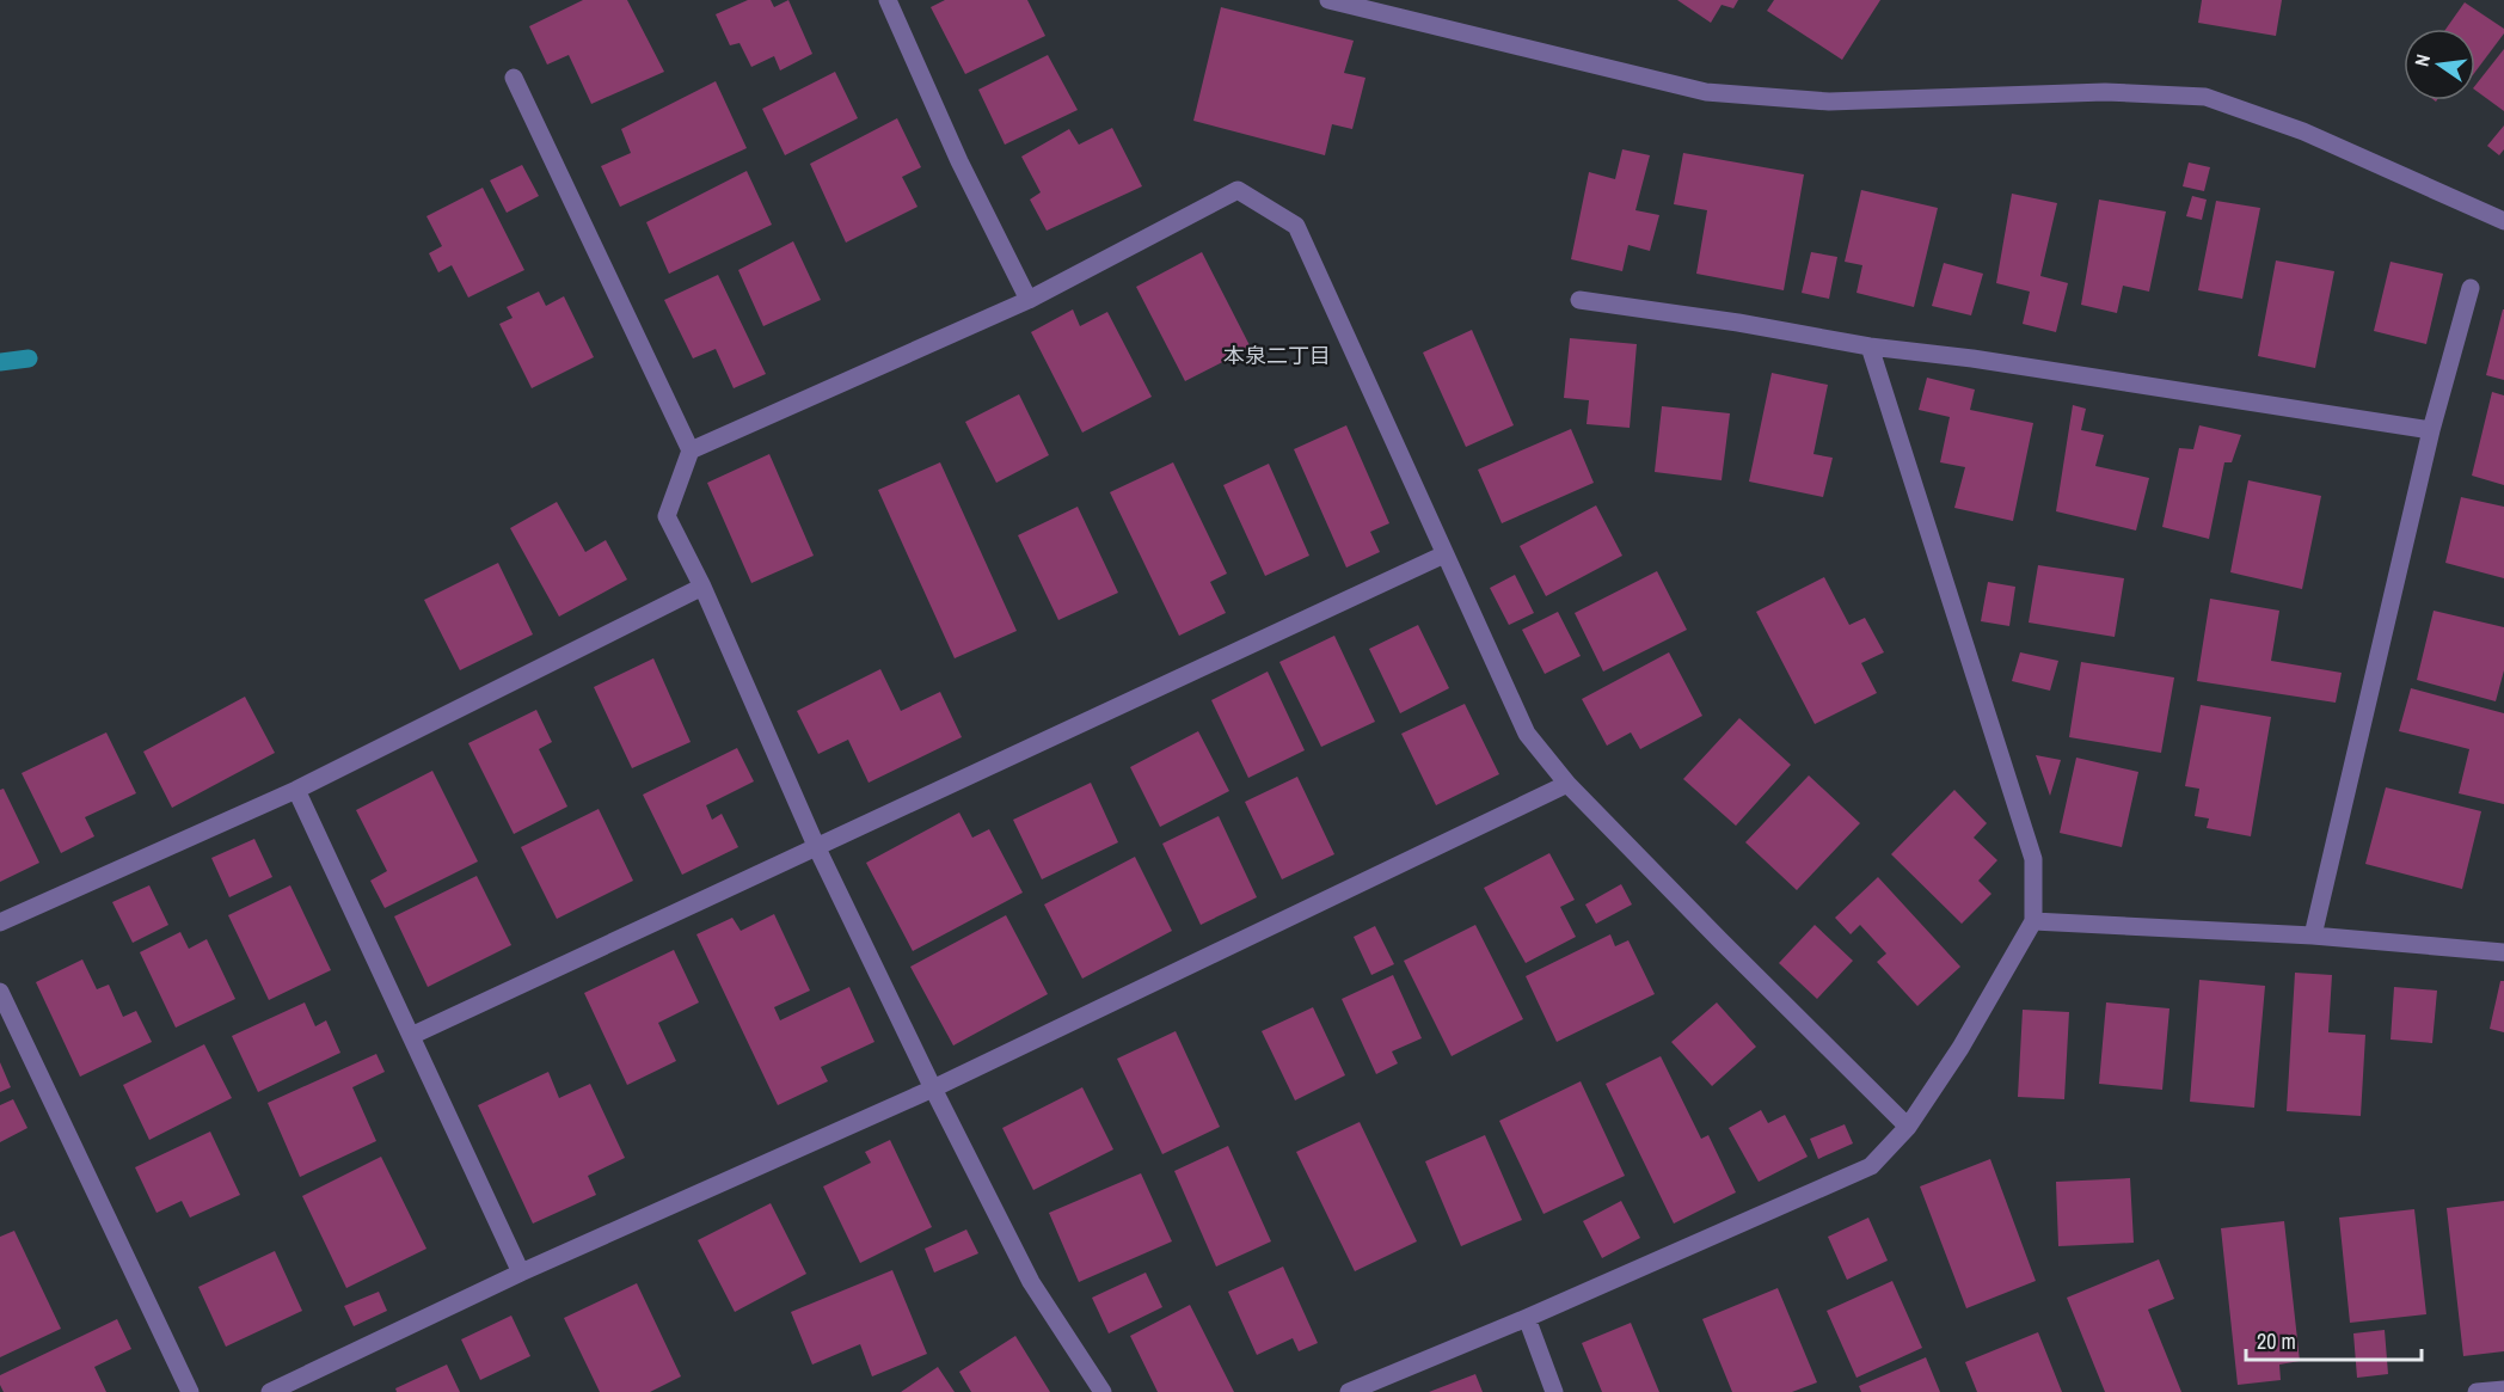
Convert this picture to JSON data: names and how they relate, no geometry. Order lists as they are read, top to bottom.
{
  "districts": ["本泉二丁目"],
  "scale_bar": "20 m",
  "north": "left"
}
